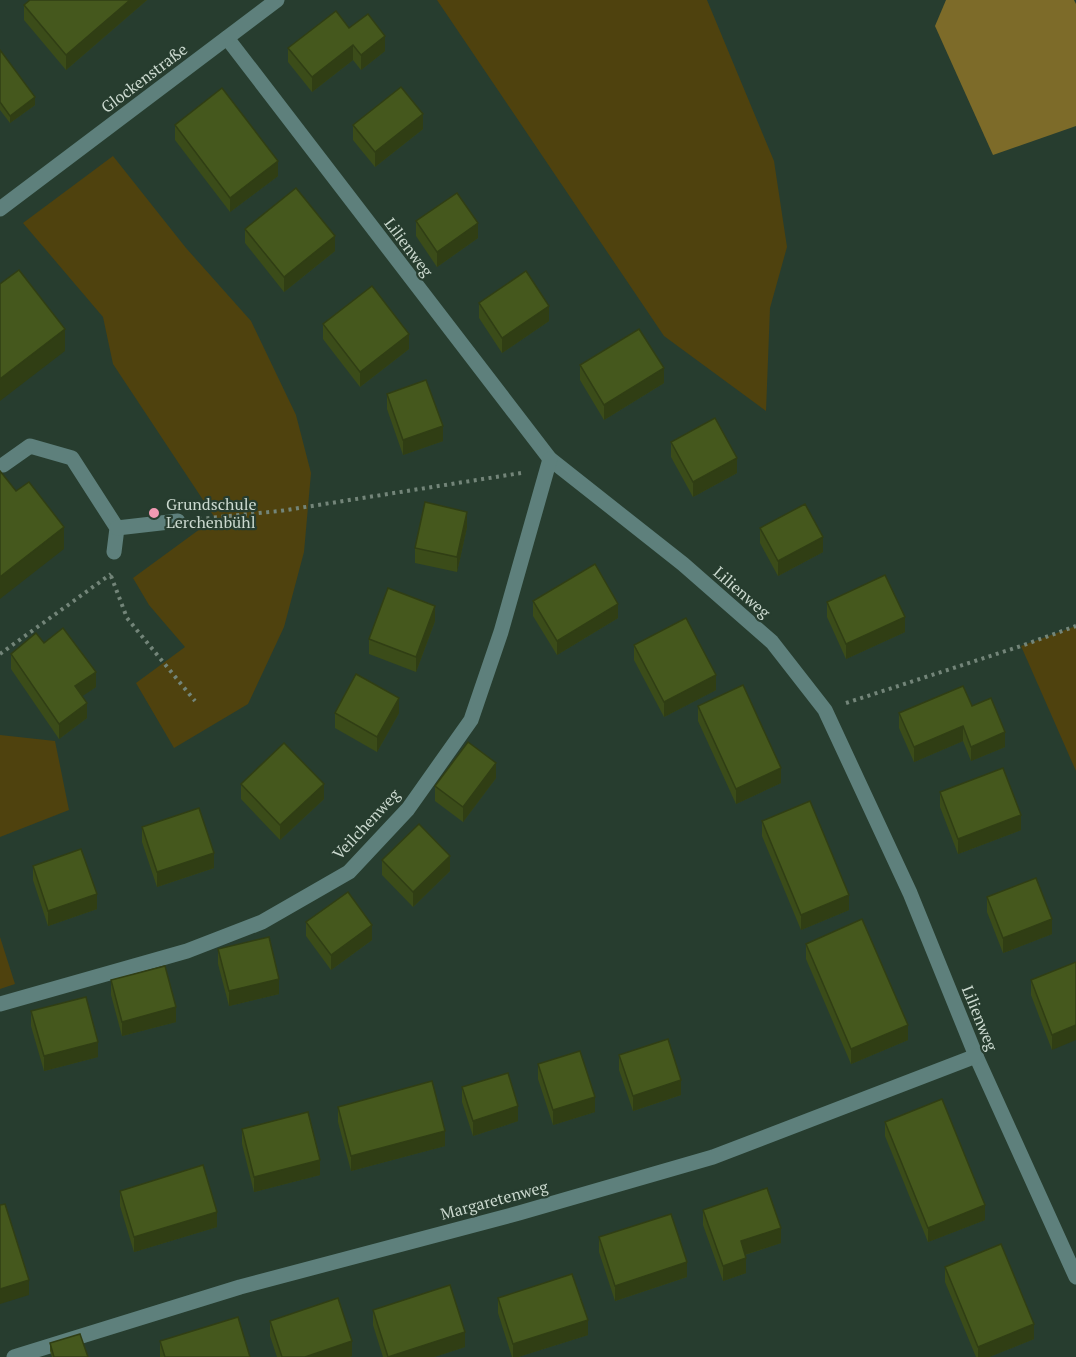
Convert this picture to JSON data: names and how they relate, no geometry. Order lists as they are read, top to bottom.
{
  "streets": {
    "street": [
      "Glockenstraße",
      "Lilienweg",
      "Veilchenweg",
      "Margaretenweg"
    ]
  },
  "crossings": [
    ["Glockenstraße", "Lilienweg"],
    ["Lilienweg", "Veilchenweg"],
    ["Lilienweg", "Margaretenweg"]
  ],
  "places": ["Grundschule Lerchenbühl"]
}
